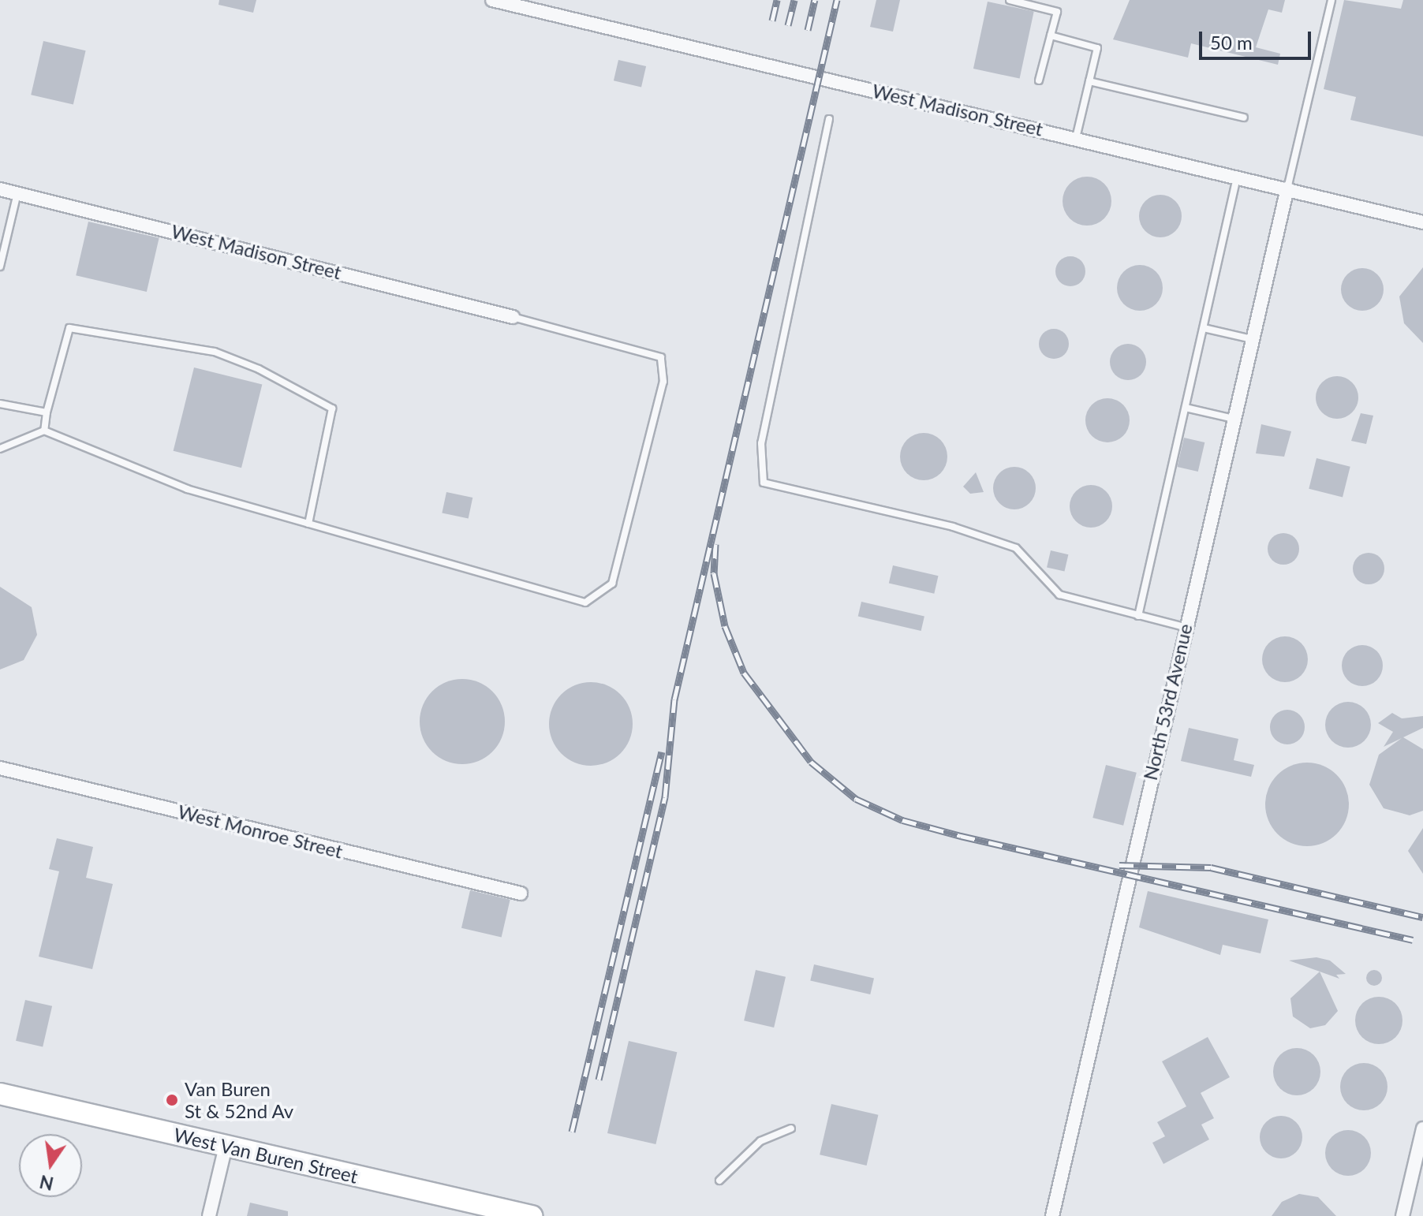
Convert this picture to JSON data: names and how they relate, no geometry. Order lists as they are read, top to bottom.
{
  "streets": {
    "main road": ["West Van Buren Street"],
    "street": ["West Madison Street", "North 53rd Avenue", "West Monroe Street"]
  },
  "crossings": [
    ["West Madison Street", "North 53rd Avenue"]
  ],
  "places": ["Van Buren St & 52nd Av"],
  "scale_bar": "50 m",
  "north": "bottom"
}
